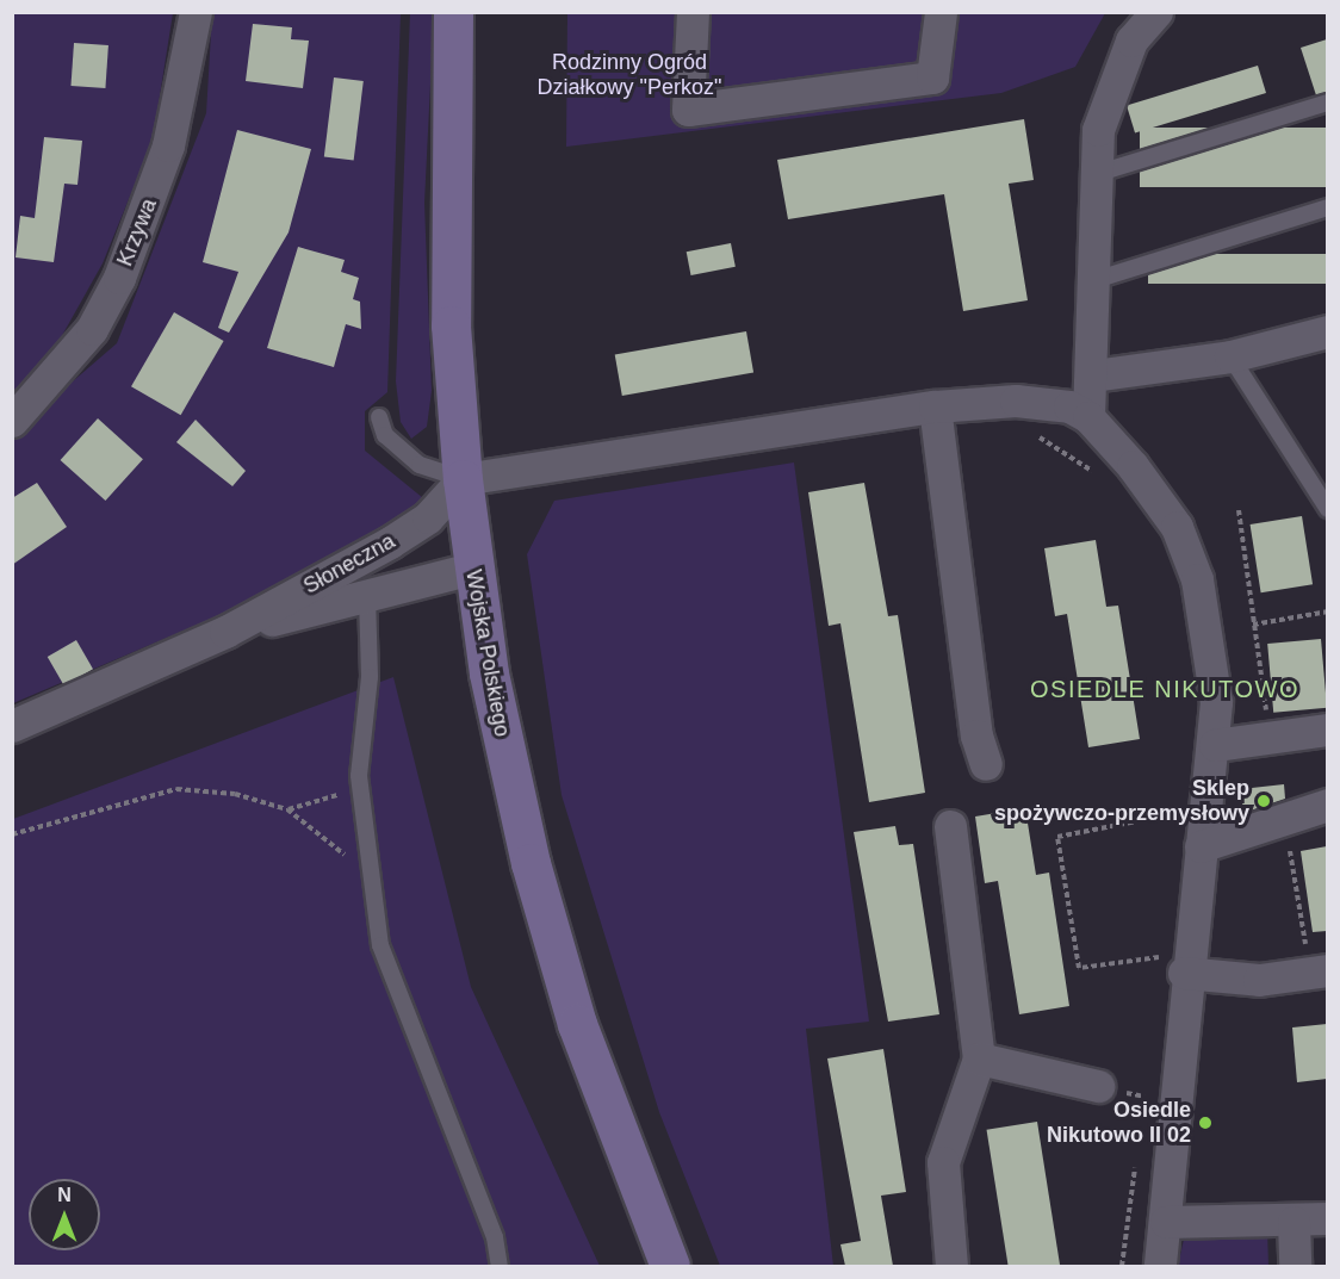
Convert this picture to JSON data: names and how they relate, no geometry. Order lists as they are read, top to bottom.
{
  "streets": {
    "street": ["Krzywa", "Słoneczna", "Wojska Polskiego"]
  },
  "crossings": [
    ["Słoneczna", "Wojska Polskiego"]
  ],
  "districts": ["OSIEDLE NIKUTOWO"],
  "parks": ["Rodzinny Ogród Działkowy \"Perkoz\""],
  "places": ["Sklep spożywczo-przemysłowy", "Osiedle Nikutowo II 02"],
  "north": "top"
}
